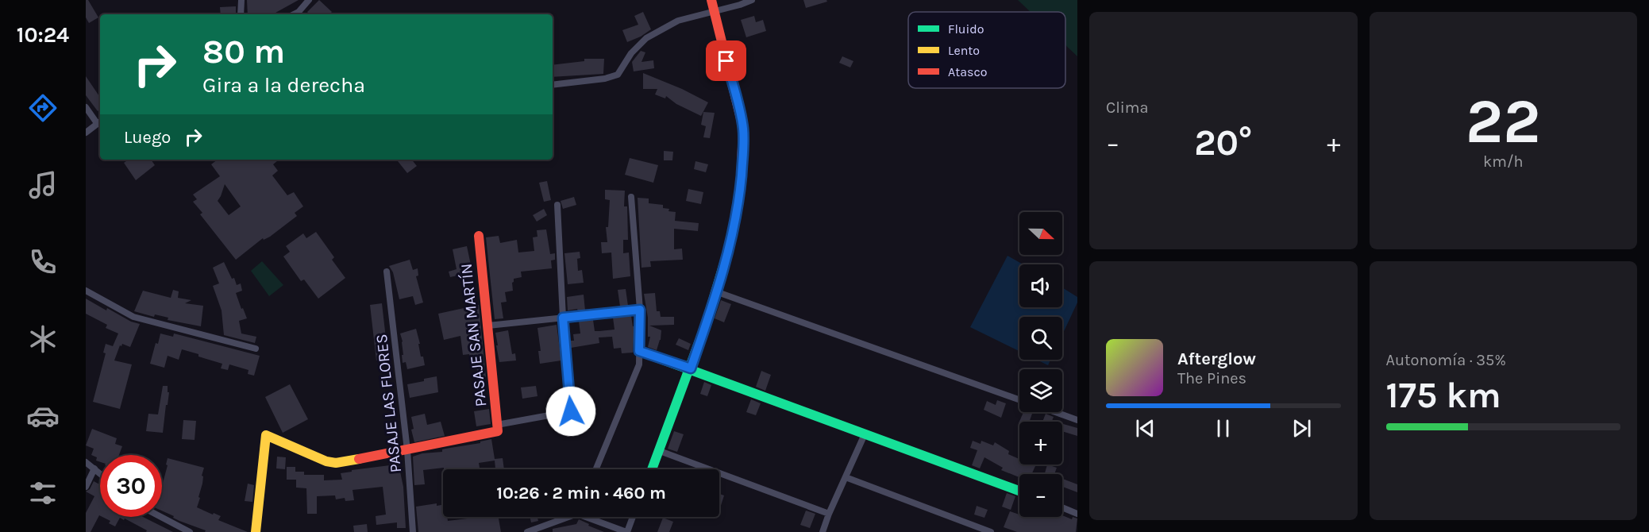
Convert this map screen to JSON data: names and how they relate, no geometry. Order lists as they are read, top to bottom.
{
  "streets": {
    "street": ["PASAJE SAN MARTÍN", "PASAJE LAS FLORES"]
  },
  "legend": ["Fluido", "Lento", "Atasco"],
  "north": "right",
  "page": {
    "tabs": "10:24",
    "tile": [
      "Clima",
      ["22", "km/h"],
      ["Autonomía · 35%", "175 km"]
    ],
    "turn": ["80 m", "Gira a la derecha"],
    "then": "Luego",
    "heat": ["−", "20°", "+"],
    "map_buttons": ["+", "−"],
    "song": ["Afterglow", "The Pines"],
    "limit": "30",
    "trip": "10:26 · 2 min · 460 m"
  }
}
